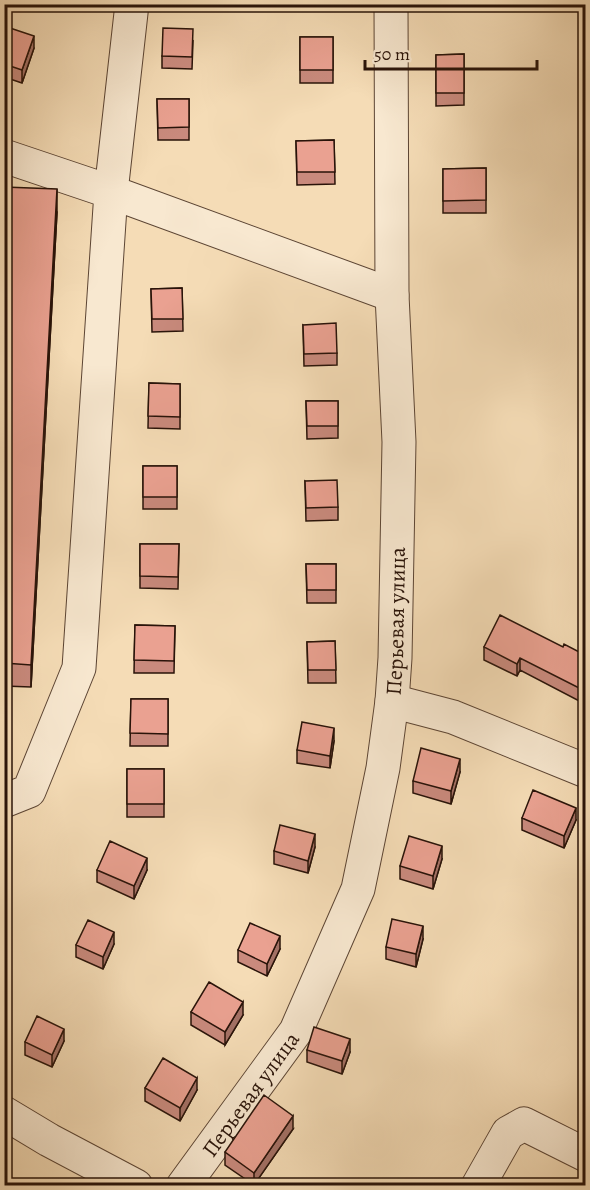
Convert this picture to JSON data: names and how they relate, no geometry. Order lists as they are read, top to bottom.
{
  "streets": {
    "lane": ["Перьевая улица"]
  },
  "scale_bar": "50 m"
}
